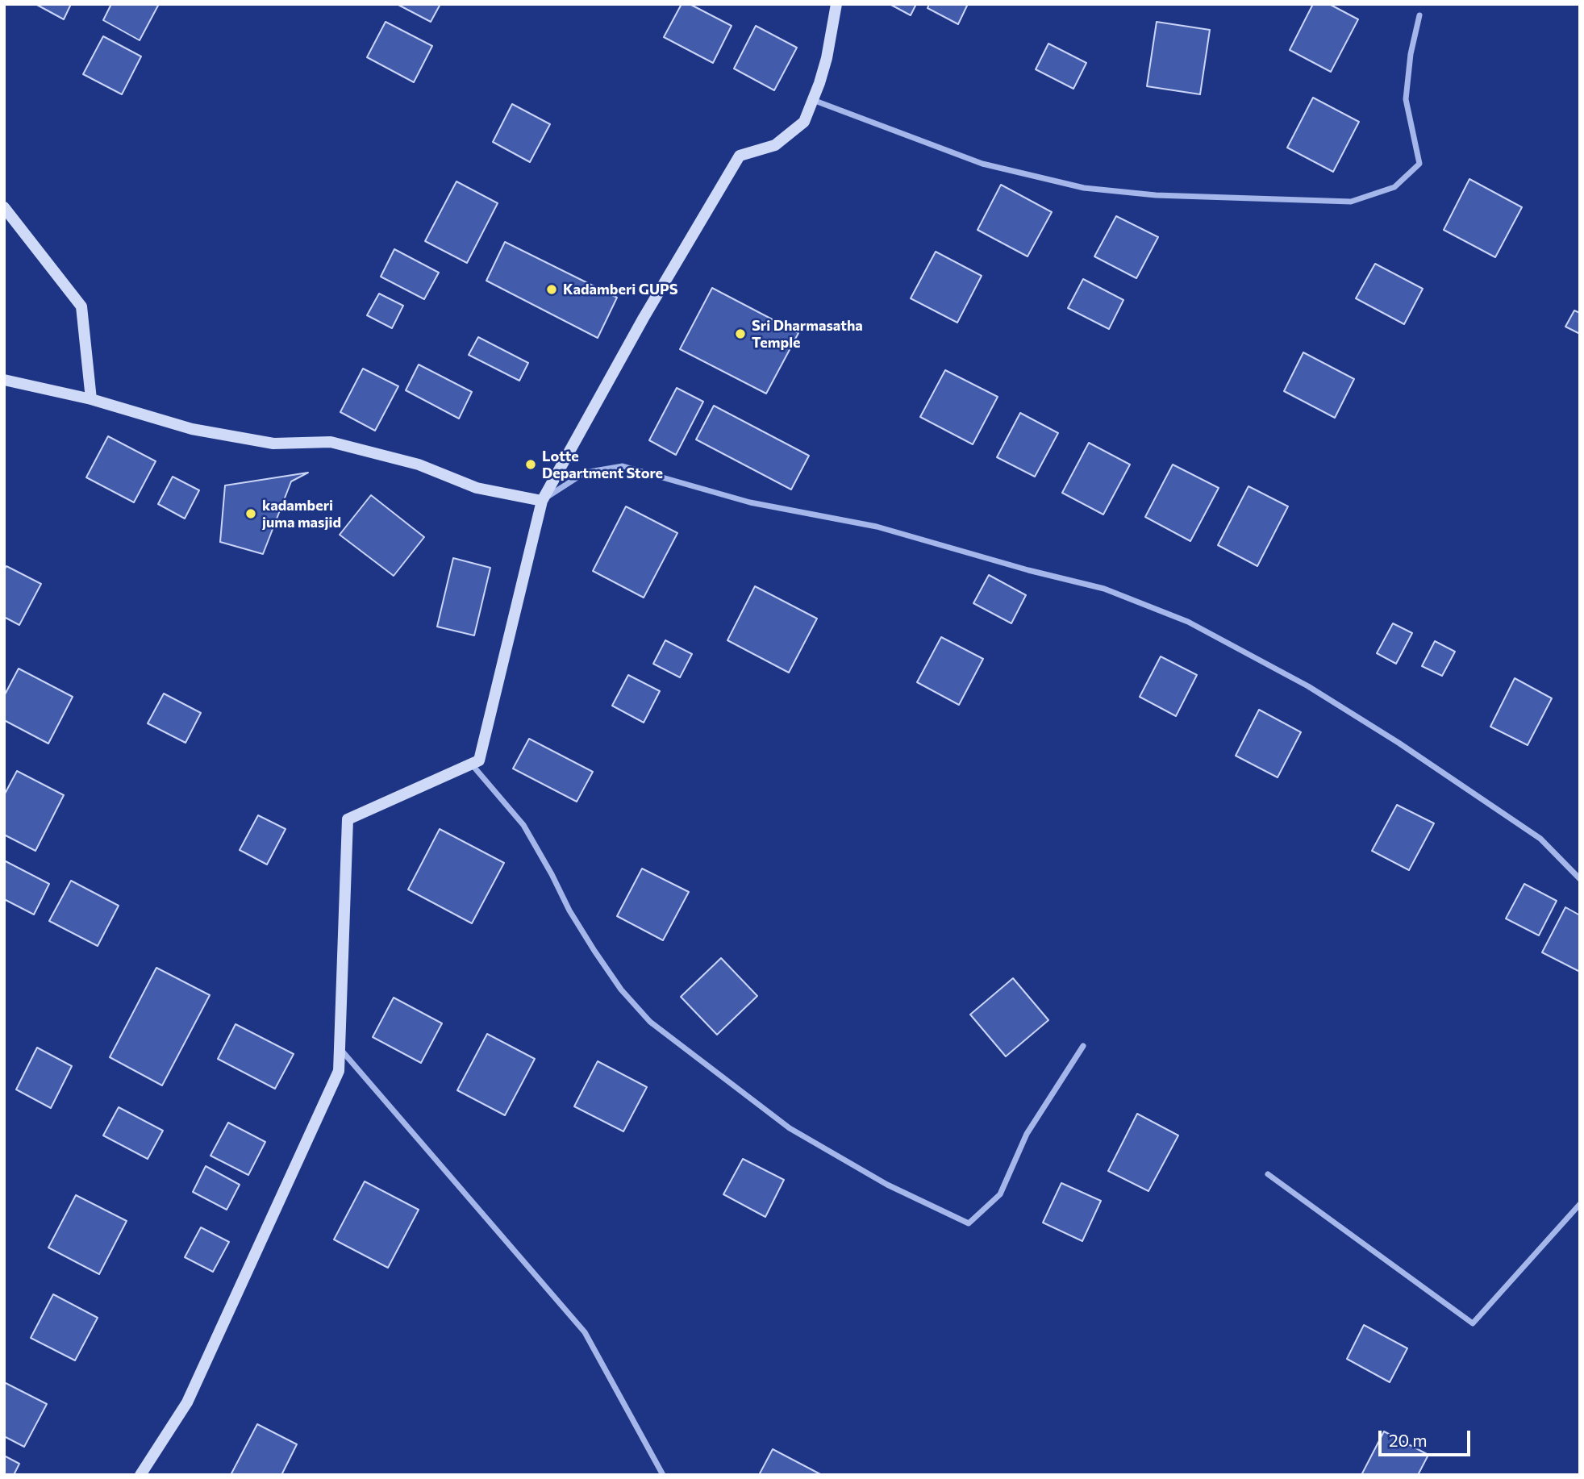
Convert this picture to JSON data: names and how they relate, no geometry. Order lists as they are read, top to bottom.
{
  "places": [
    "Kadamberi GUPS",
    "Sri Dharmasatha Temple",
    "Lotte Department Store",
    "kadamberi juma masjid"
  ],
  "scale_bar": "20 m"
}
